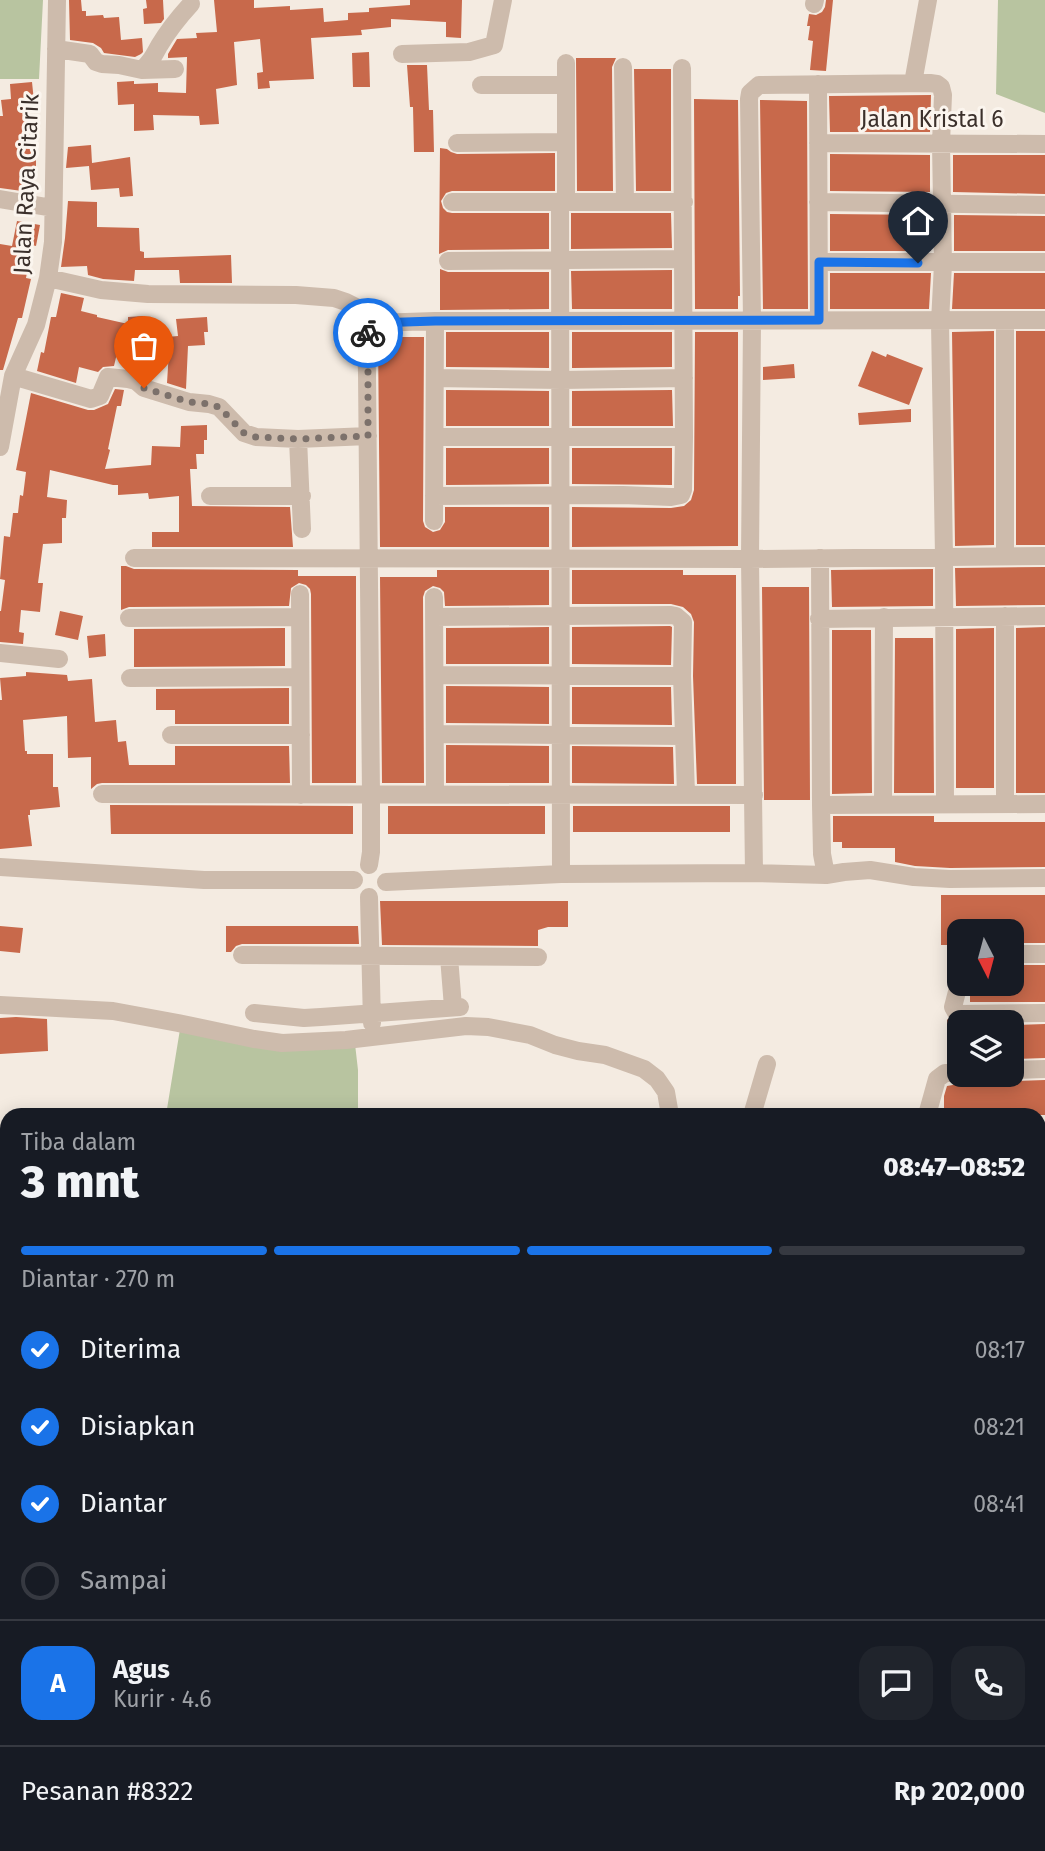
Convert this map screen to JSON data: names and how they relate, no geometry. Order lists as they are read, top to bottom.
{
  "streets": {
    "street": ["Jalan Kristal 6", "Jalan Raya Citarik"]
  },
  "north": "bottom",
  "page": {
    "heading": ["3 mnt", "Tiba dalam", "08:47–08:52"],
    "panel": [
      "Agus",
      "Kurir · 4.6",
      "Pesanan #8322",
      "Rp 202,000"
    ],
    "bar": "Diantar · 270 m",
    "list": [
      ["Diterima", "08:17"],
      ["Disiapkan", "08:21"],
      ["Diantar", "08:41"],
      "Sampai"
    ],
    "round": "A"
  }
}
